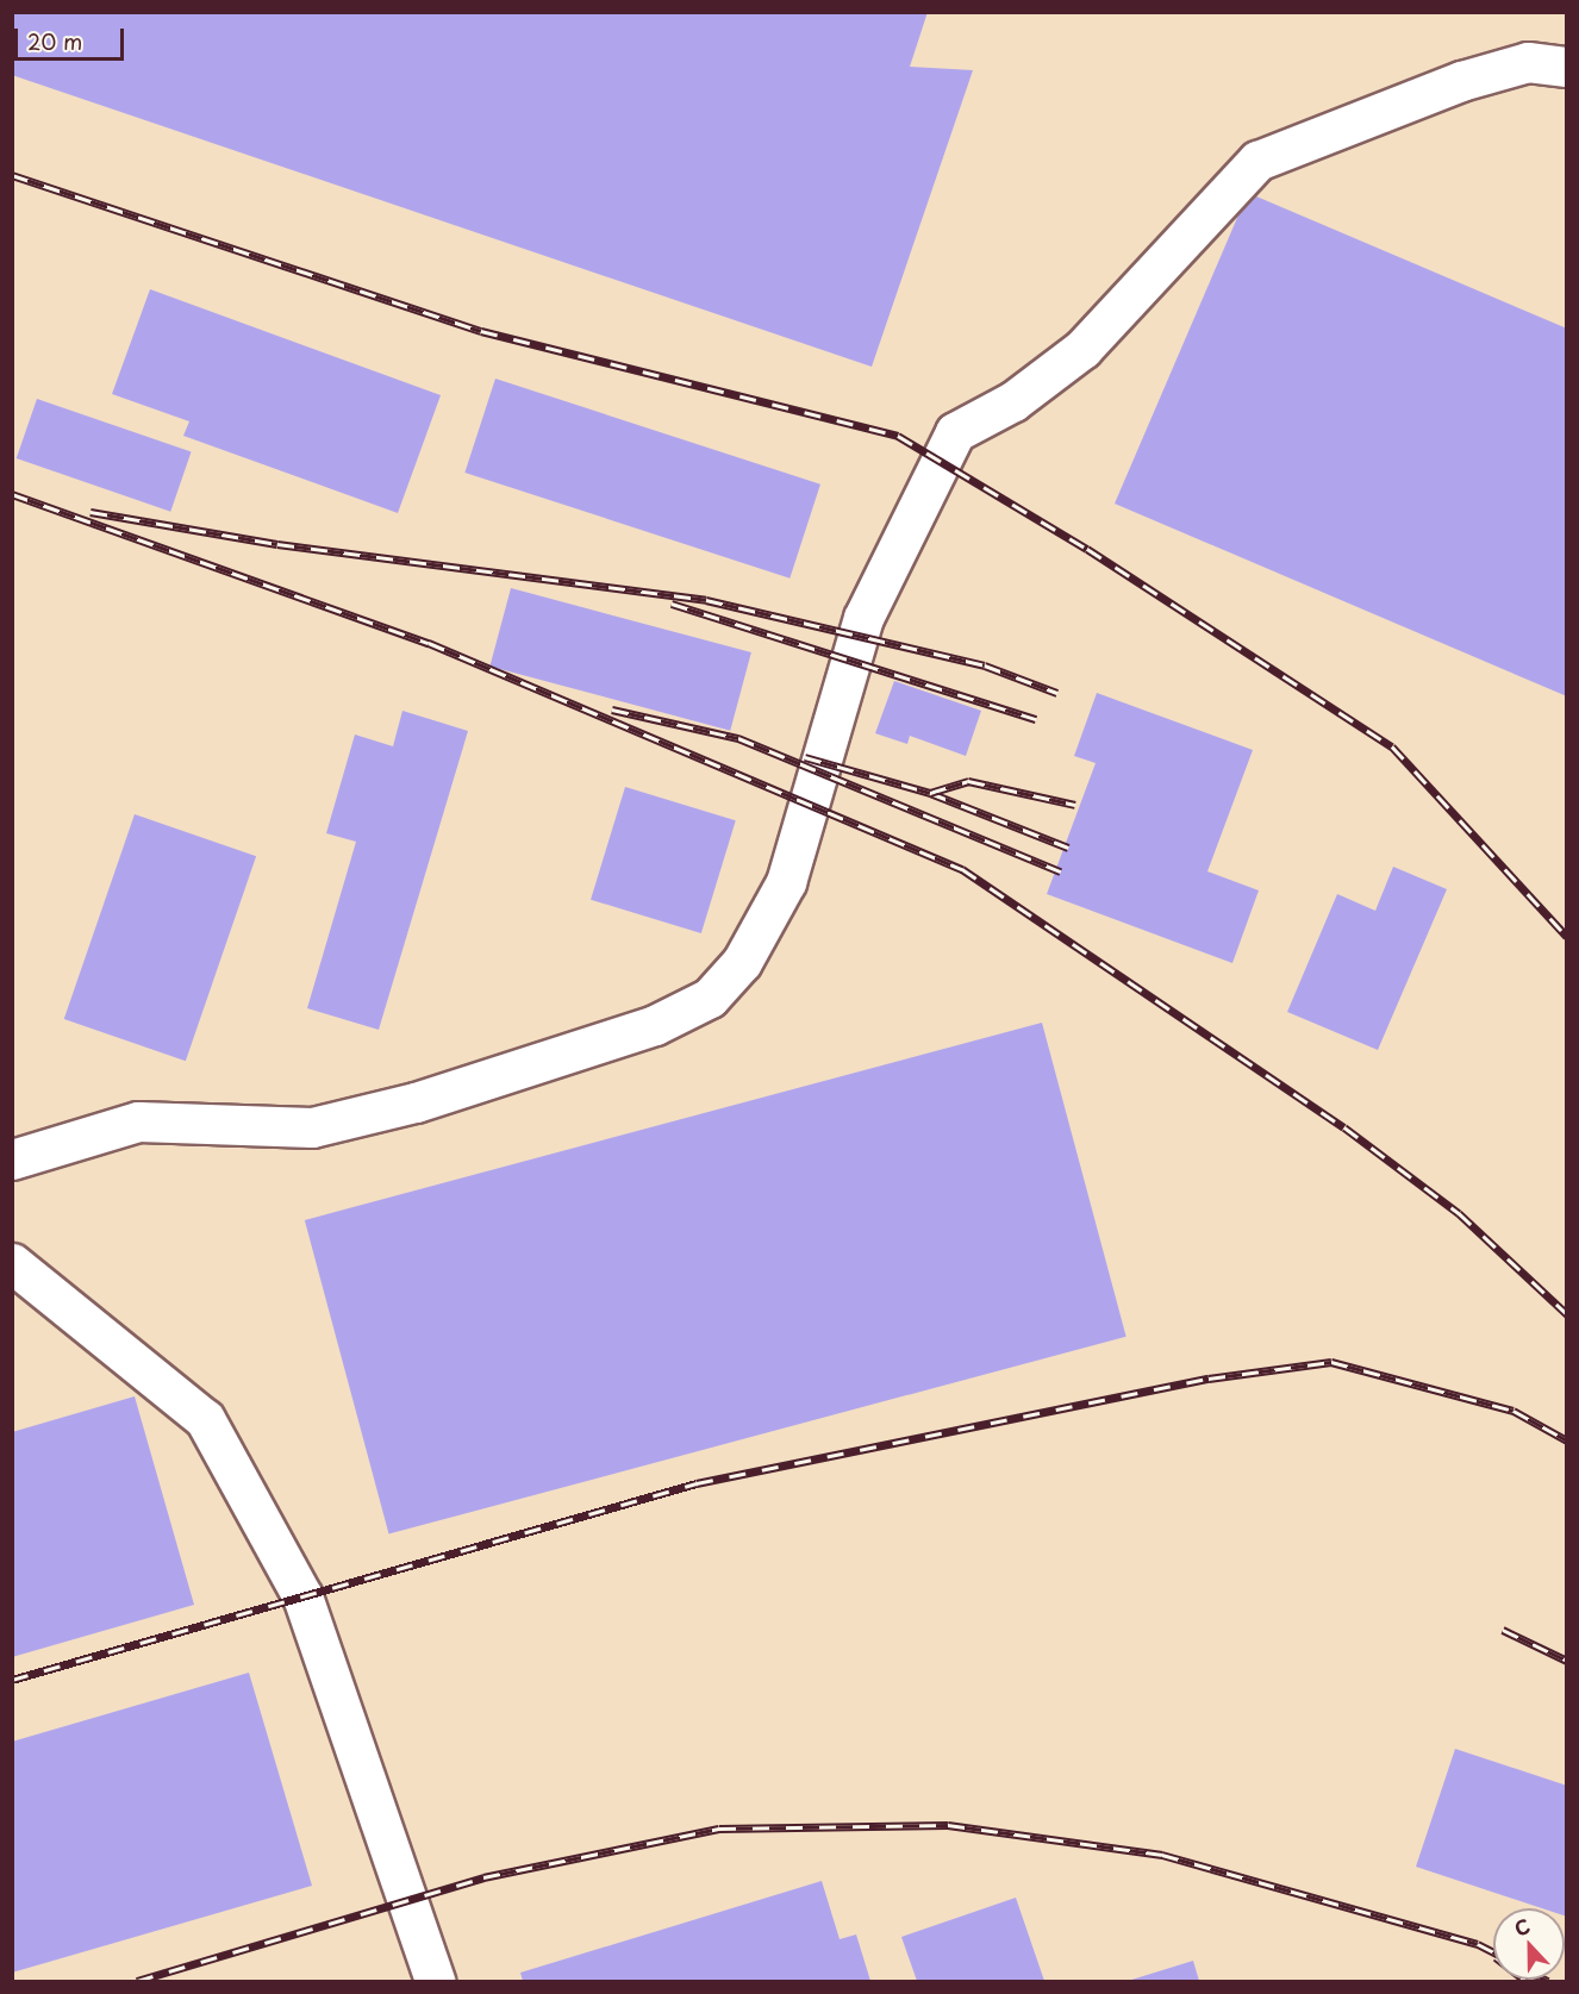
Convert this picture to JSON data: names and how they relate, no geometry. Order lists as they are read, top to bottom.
{
  "scale_bar": "20 m",
  "north": "top"
}
